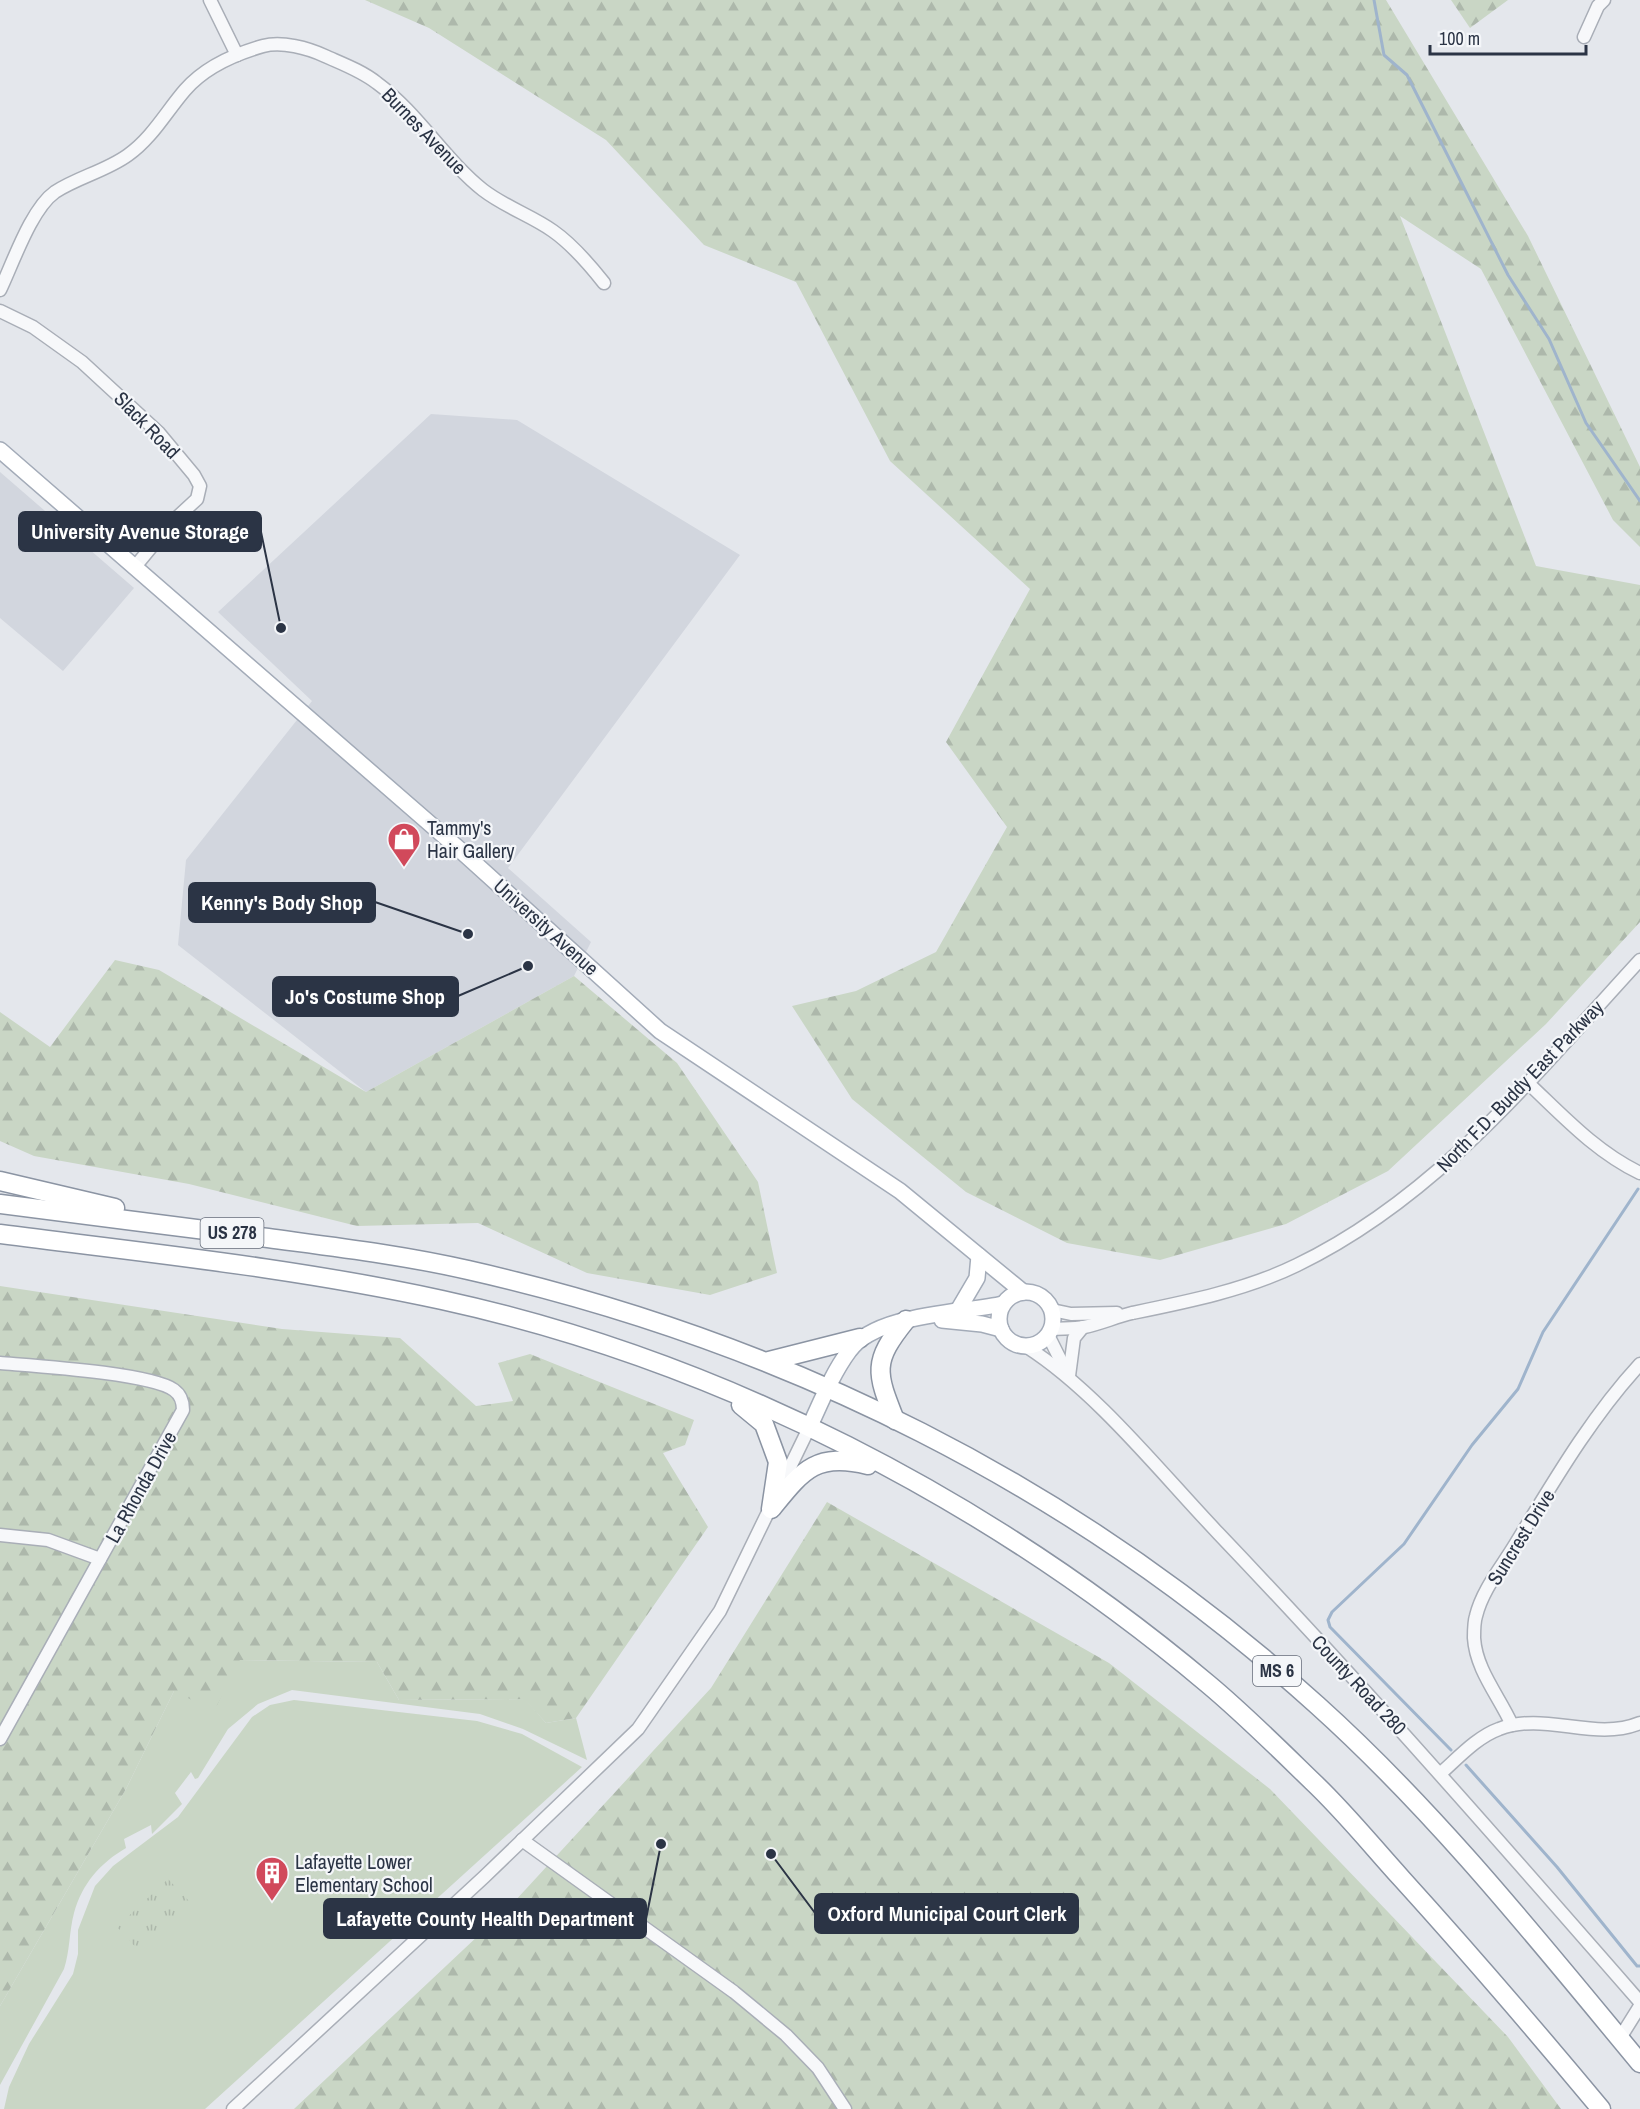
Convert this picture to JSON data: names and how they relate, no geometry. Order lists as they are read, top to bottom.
{
  "streets": {
    "highway": ["US 278", "MS 6"],
    "main road": ["University Avenue"],
    "street": [
      "Burnes Avenue",
      "Slack Road",
      "North F.D. Buddy East Parkway",
      "La Rhonda Drive",
      "Suncrest Drive",
      "County Road 280"
    ]
  },
  "crossings": [
    ["Slack Road", "University Avenue"],
    ["US 278", "MS 6"]
  ],
  "places": {
    "other": [
      "University Avenue Storage",
      "Kenny's Body Shop",
      "Jo's Costume Shop",
      "Lafayette County Health Department",
      "Oxford Municipal Court Clerk"
    ],
    "shop": ["Tammy's Hair Gallery"],
    "building": ["Lafayette Lower Elementary School"]
  },
  "scale_bar": "100 m"
}
